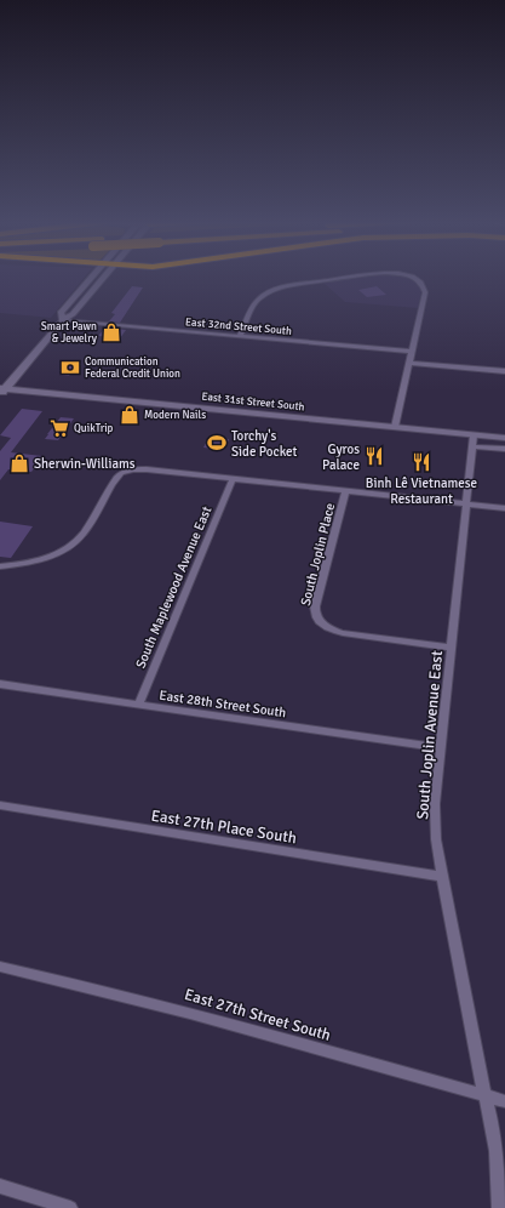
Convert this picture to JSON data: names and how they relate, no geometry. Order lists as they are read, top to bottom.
{
  "streets": {
    "main road": ["East 31st Street South"],
    "street": [
      "East 32nd Street South",
      "South Joplin Place",
      "South Maplewood Avenue East",
      "East 28th Street South",
      "South Joplin Avenue East",
      "East 27th Place South",
      "East 27th Street South"
    ]
  },
  "crossings": [
    ["East 31st Street South", "South Joplin Avenue East"],
    ["South Joplin Place", "South Joplin Avenue East"],
    ["South Maplewood Avenue East", "East 28th Street South"],
    ["East 28th Street South", "South Joplin Avenue East"],
    ["South Joplin Avenue East", "East 27th Place South"],
    ["South Joplin Avenue East", "East 27th Street South"]
  ],
  "places": {
    "shop": ["Smart Pawn & Jewelry", "Modern Nails", "Sherwin-Williams"],
    "bank": ["Communication Federal Credit Union"],
    "supermarket": ["QuikTrip"],
    "sports": ["Torchy's Side Pocket"],
    "restaurant": ["Gyros Palace", "Binh Lê Vietnamese Restaurant"]
  }
}
